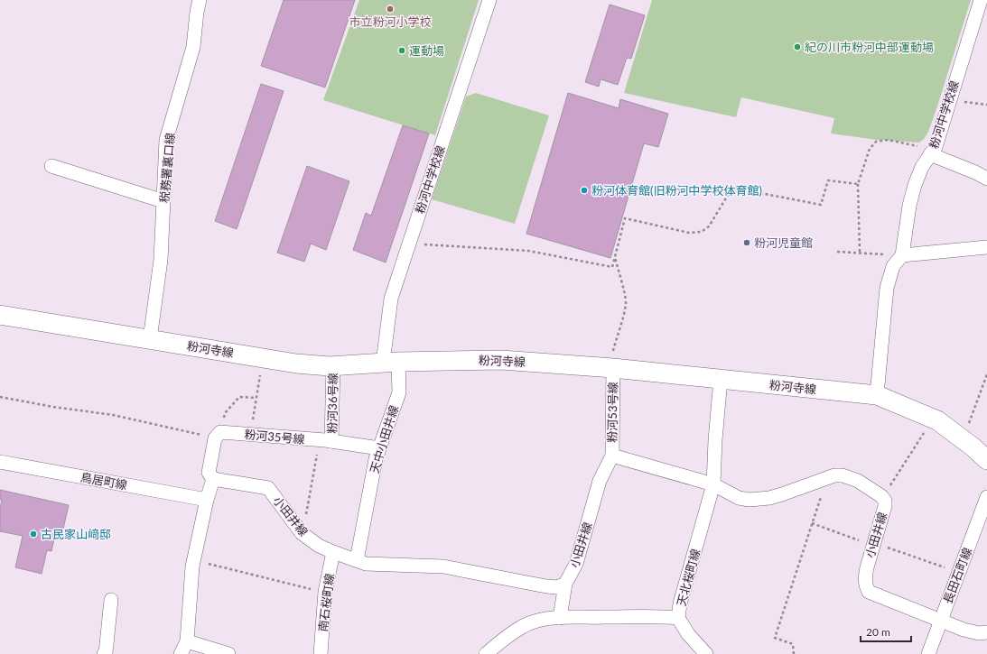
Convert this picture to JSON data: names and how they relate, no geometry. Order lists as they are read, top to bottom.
{
  "streets": {
    "main road": ["粉河寺線"],
    "street": [
      "粉河中学校線",
      "税務署裏口線",
      "粉河36号線",
      "粉河53号線",
      "粉河35号線",
      "天中小田井線",
      "鳥居町線",
      "小田井線",
      "長田石町線",
      "天北桜町線",
      "南石桜町線"
    ]
  },
  "crossings": [
    ["粉河中学校線", "粉河寺線"],
    ["粉河中学校線", "天中小田井線"],
    ["税務署裏口線", "粉河寺線"],
    ["粉河寺線", "粉河36号線"],
    ["粉河寺線", "粉河53号線"],
    ["粉河寺線", "天中小田井線"],
    ["粉河寺線", "天北桜町線"],
    ["粉河36号線", "粉河35号線"],
    ["粉河53号線", "小田井線"],
    ["粉河35号線", "天中小田井線"],
    ["天中小田井線", "小田井線"],
    ["小田井線", "長田石町線"],
    ["小田井線", "天北桜町線"],
    ["小田井線", "南石桜町線"]
  ],
  "places": [
    "市立粉河小学校",
    "紀の川市粉河中部運動場",
    "運動場",
    "粉河体育館(旧粉河中学校体育館)",
    "粉河児童館",
    "古民家山﨑邸"
  ],
  "scale_bar": "20 m"
}
